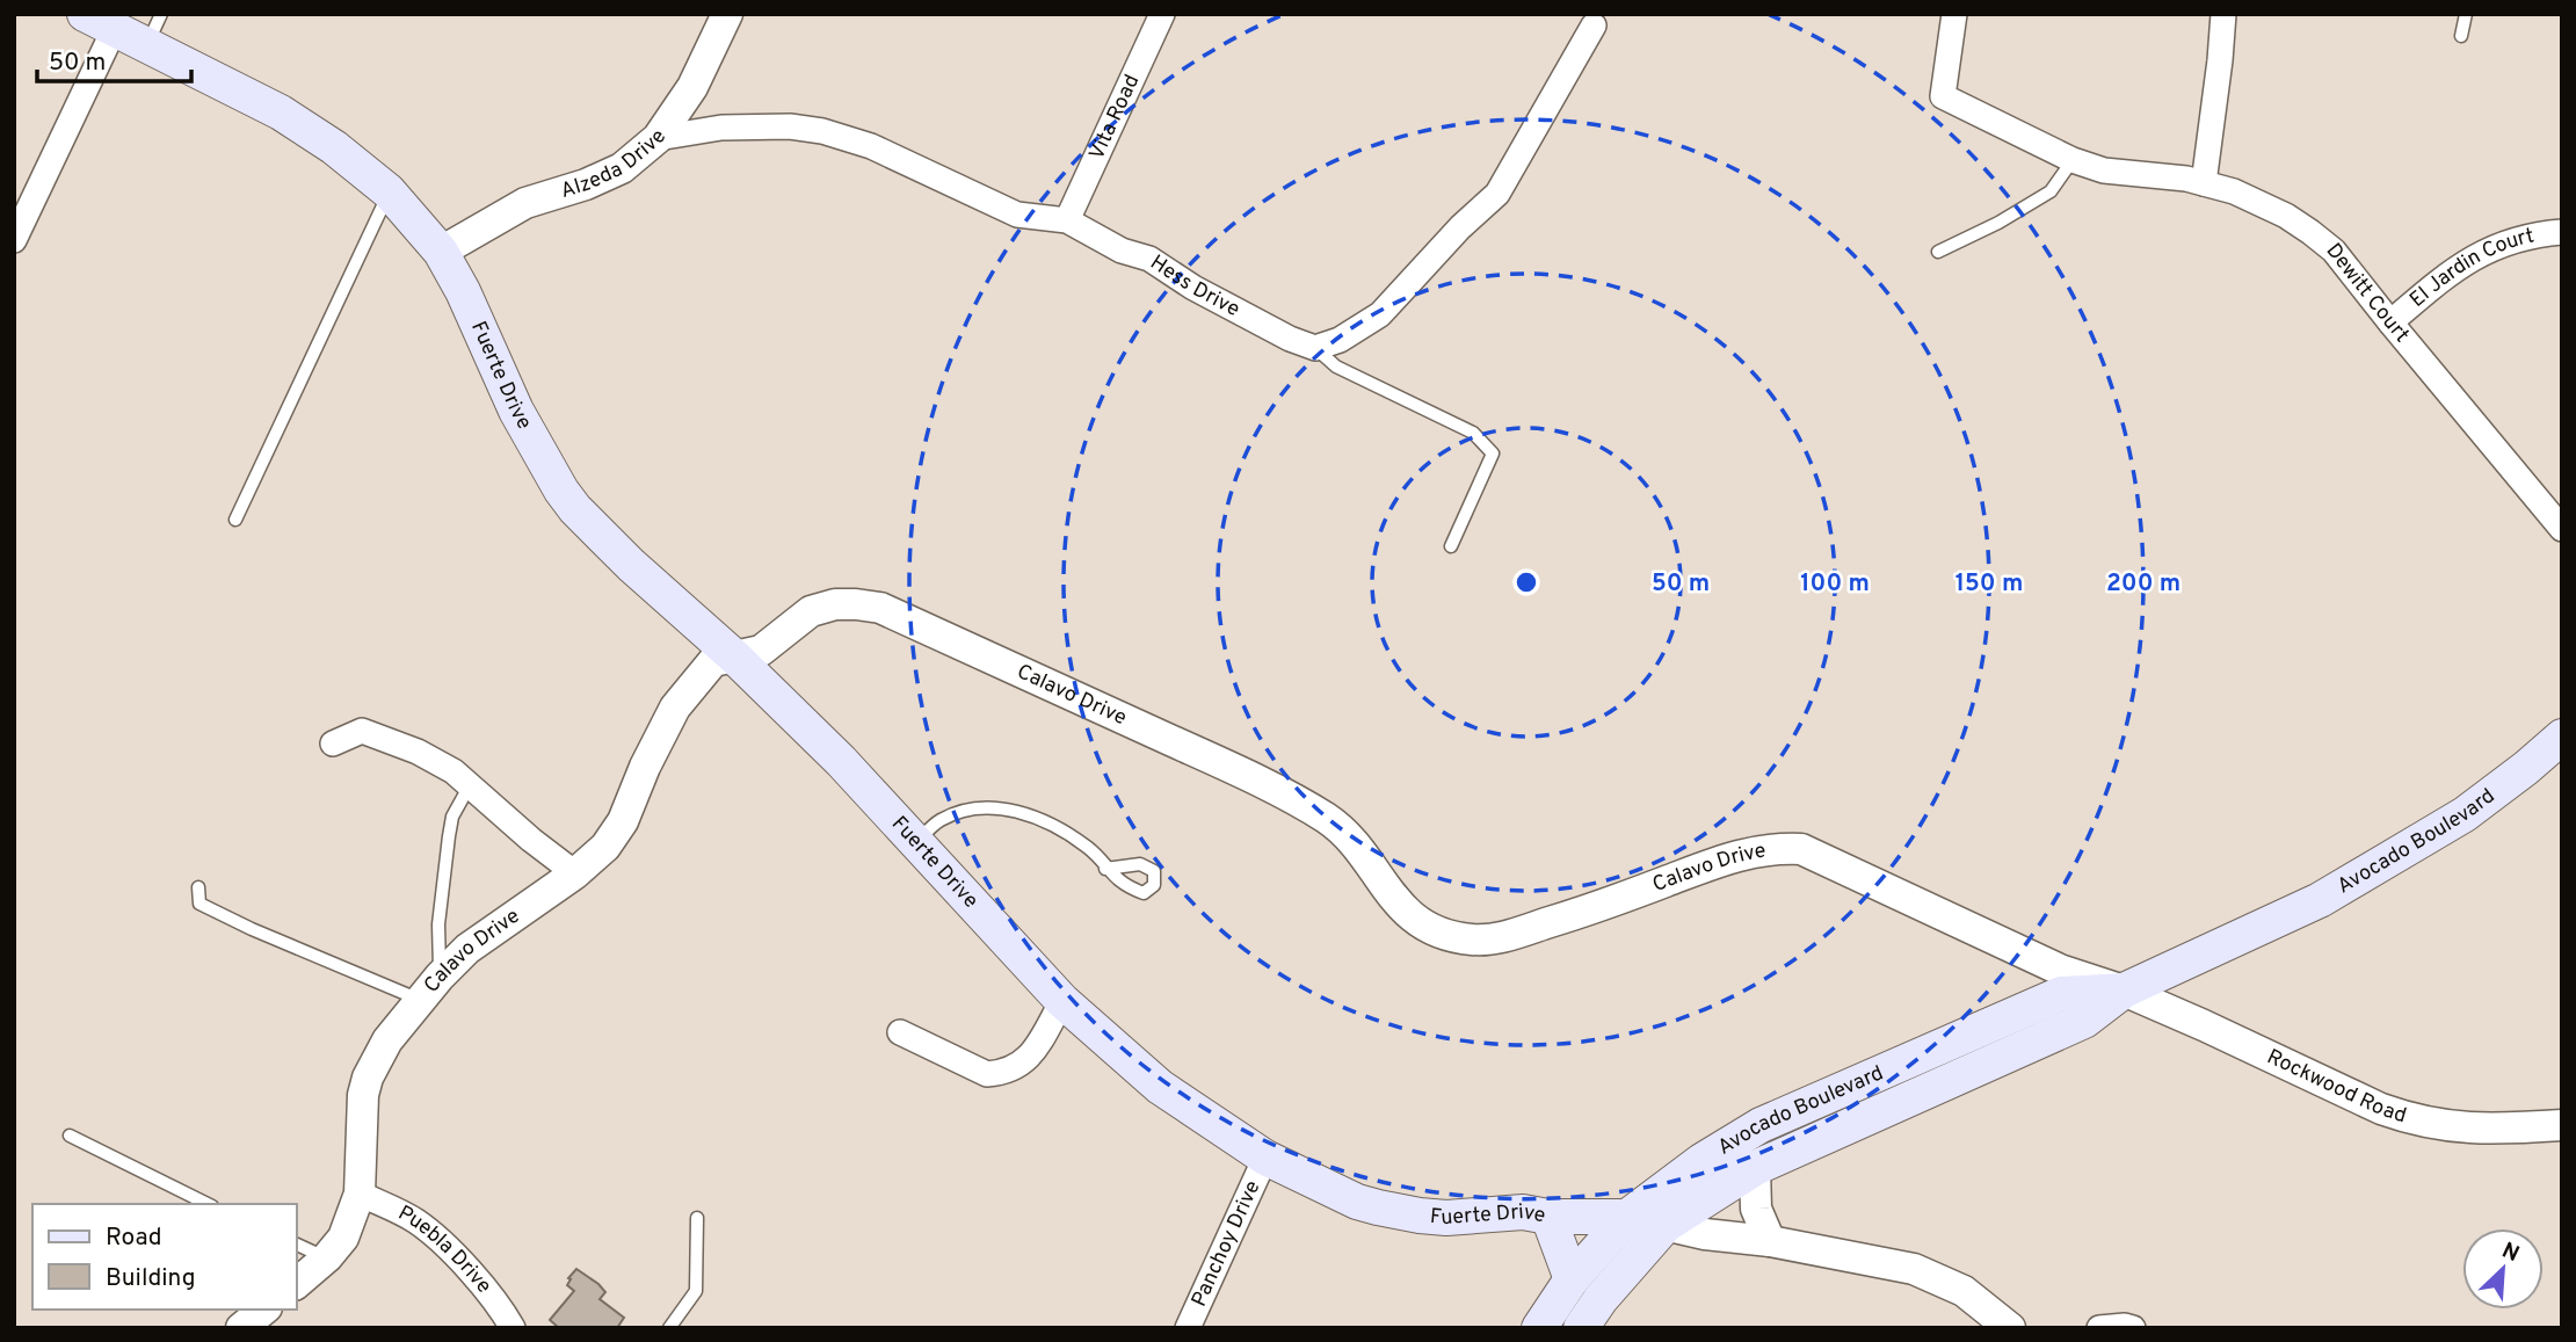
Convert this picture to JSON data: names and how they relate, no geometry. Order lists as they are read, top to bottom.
{
  "streets": {
    "main road": ["Fuerte Drive", "Avocado Boulevard"],
    "street": [
      "Vita Road",
      "Alzeda Drive",
      "El Jardin Court",
      "Hess Drive",
      "Dewitt Court",
      "Calavo Drive",
      "Rockwood Road",
      "Panchoy Drive",
      "Puebla Drive"
    ]
  },
  "crossings": [
    ["Vita Road", "Hess Drive"],
    ["Alzeda Drive", "Hess Drive"],
    ["Alzeda Drive", "Fuerte Drive"],
    ["El Jardin Court", "Dewitt Court"],
    ["Fuerte Drive", "Calavo Drive"],
    ["Fuerte Drive", "Avocado Boulevard"],
    ["Fuerte Drive", "Panchoy Drive"],
    ["Calavo Drive", "Avocado Boulevard"],
    ["Calavo Drive", "Rockwood Road"],
    ["Calavo Drive", "Puebla Drive"],
    ["Avocado Boulevard", "Rockwood Road"]
  ],
  "legend": ["Road", "Building"],
  "scale_bar": "50 m",
  "north": "top right",
  "rings": [
    "50 m",
    "100 m",
    "150 m",
    "200 m"
  ]
}
